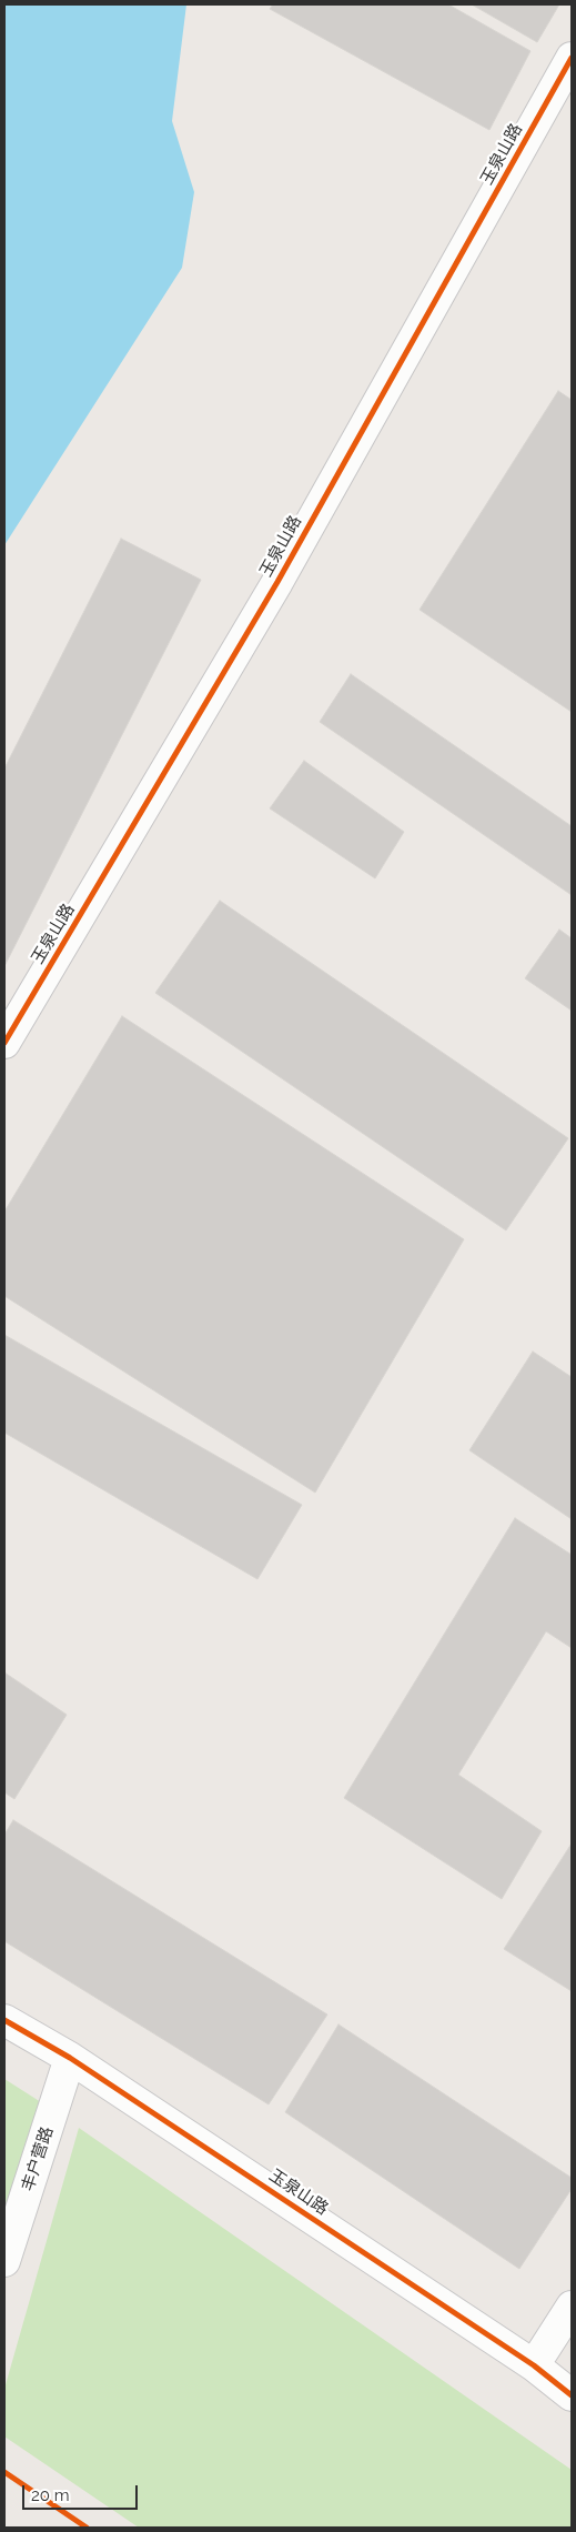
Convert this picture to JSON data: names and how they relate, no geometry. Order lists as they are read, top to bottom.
{
  "streets": {
    "street": ["玉泉山路", "丰户营路"]
  },
  "crossings": [
    ["玉泉山路", "丰户营路"]
  ],
  "scale_bar": "20 m"
}
